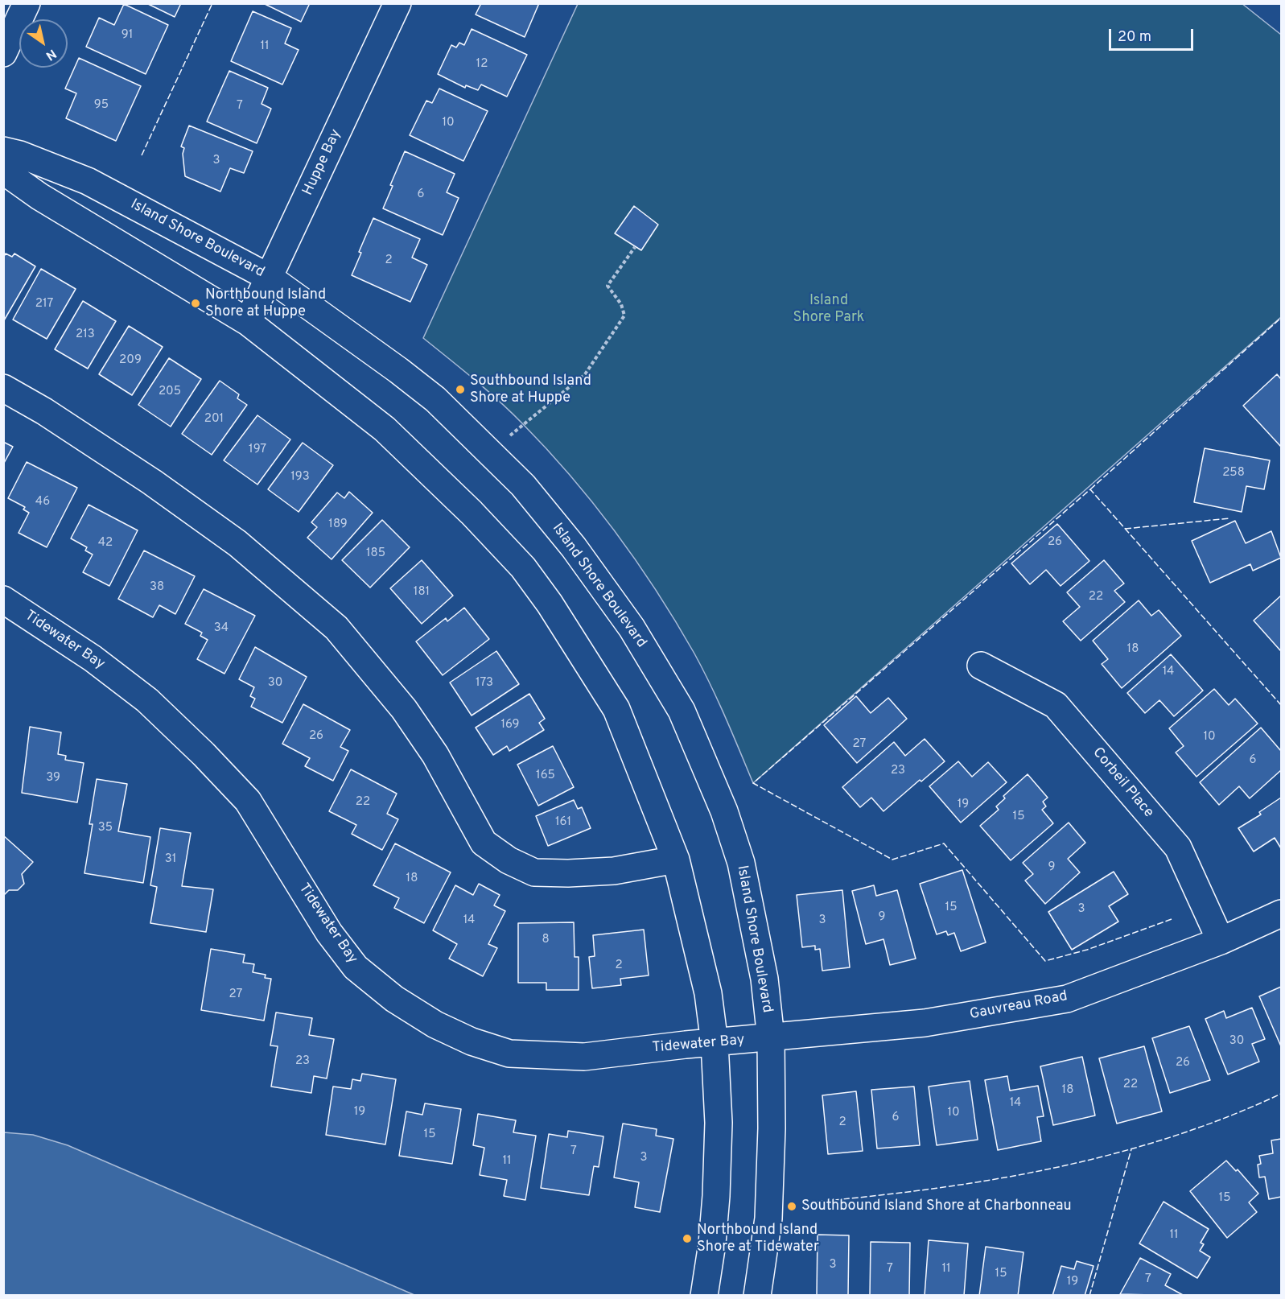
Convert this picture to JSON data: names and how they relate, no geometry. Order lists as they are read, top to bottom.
{
  "streets": {
    "street": [
      "Huppe Bay",
      "Island Shore Boulevard",
      "Tidewater Bay",
      "Corbeil Place",
      "Gauvreau Road"
    ]
  },
  "crossings": [
    ["Huppe Bay", "Island Shore Boulevard"],
    ["Island Shore Boulevard", "Tidewater Bay"],
    ["Island Shore Boulevard", "Gauvreau Road"],
    ["Tidewater Bay", "Gauvreau Road"],
    ["Corbeil Place", "Gauvreau Road"]
  ],
  "parks": ["Island Shore Park"],
  "places": [
    "Northbound Island Shore at Huppe",
    "Southbound Island Shore at Huppe",
    "Southbound Island Shore at Charbonneau",
    "Northbound Island Shore at Tidewater"
  ],
  "house_numbers": [
    "91",
    "11",
    "12",
    "95",
    "7",
    "10",
    "3",
    "6",
    "2",
    "217",
    "213",
    "209",
    "205",
    "201",
    "197",
    "258",
    "193",
    "46",
    "189",
    "26",
    "42",
    "185",
    "38",
    "181",
    "22",
    "34",
    "18",
    "14",
    "30",
    "173",
    "169",
    "26",
    "10",
    "27",
    "6",
    "23",
    "165",
    "39",
    "22",
    "19",
    "15",
    "161",
    "35",
    "31",
    "9",
    "18",
    "15",
    "3",
    "9",
    "14",
    "3",
    "8",
    "2",
    "27",
    "30",
    "23",
    "26",
    "22",
    "18",
    "14",
    "19",
    "10",
    "6",
    "2",
    "15",
    "7",
    "3",
    "11",
    "15",
    "11",
    "3",
    "7",
    "11",
    "15",
    "7",
    "19"
  ],
  "scale_bar": "20 m",
  "north": "bottom right"
}
